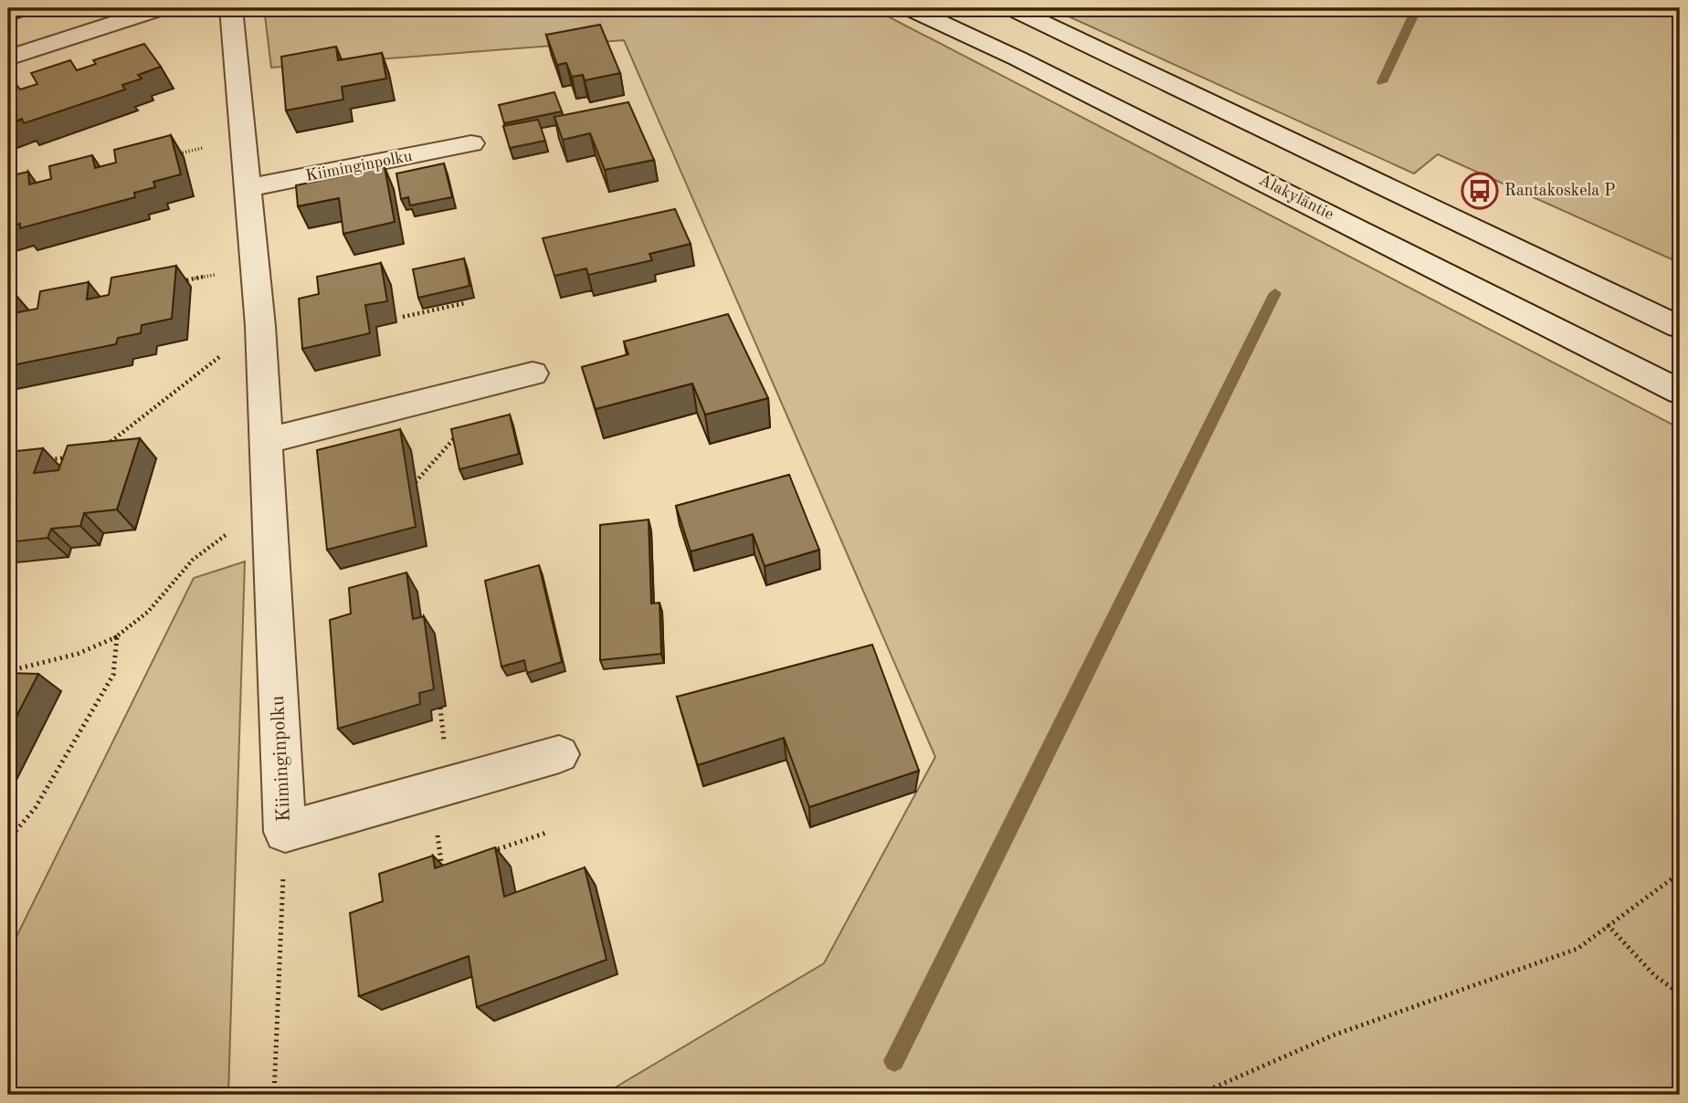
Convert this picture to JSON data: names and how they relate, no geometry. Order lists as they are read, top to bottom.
{
  "streets": {
    "street": ["Kiiminginpolku", "Alakyläntie"]
  },
  "places": {
    "bus stop": ["Rantakoskela P"]
  }
}
